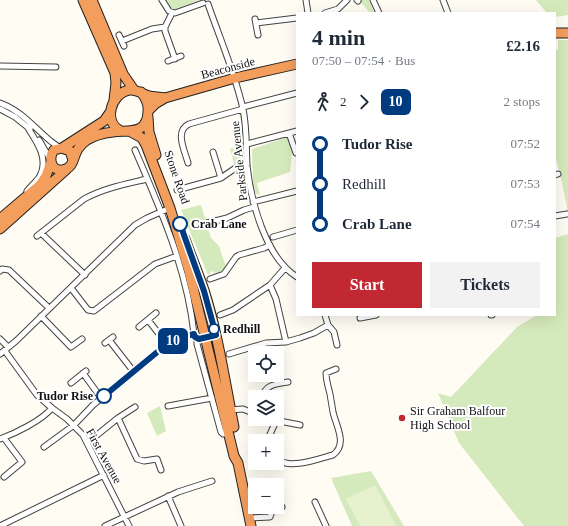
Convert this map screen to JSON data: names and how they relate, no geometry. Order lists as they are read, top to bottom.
{
  "streets": {
    "highway": ["Beaconside", "Stone Road"],
    "street": ["Parkside Avenue", "First Avenue"]
  },
  "crossings": [
    ["Beaconside", "Parkside Avenue"],
    ["Beaconside", "Stone Road"]
  ],
  "places": [
    "Crab Lane",
    "Redhill",
    "Tudor Rise",
    "Sir Graham Balfour High School"
  ],
  "lines": ["bus line 10"],
  "page": {
    "on_map": "10",
    "heading": ["4 min", "07:50 – 07:54 · Bus", "£2.16"],
    "legs": ["2", "10", "2 stops"],
    "list": [
      {
        "name": "Tudor Rise",
        "value": "07:52"
      },
      {
        "name": "Redhill",
        "value": "07:53"
      },
      {
        "name": "Crab Lane",
        "value": "07:54"
      }
    ],
    "buttons": ["Start", "Tickets"],
    "map_buttons": ["+", "−"]
  }
}
